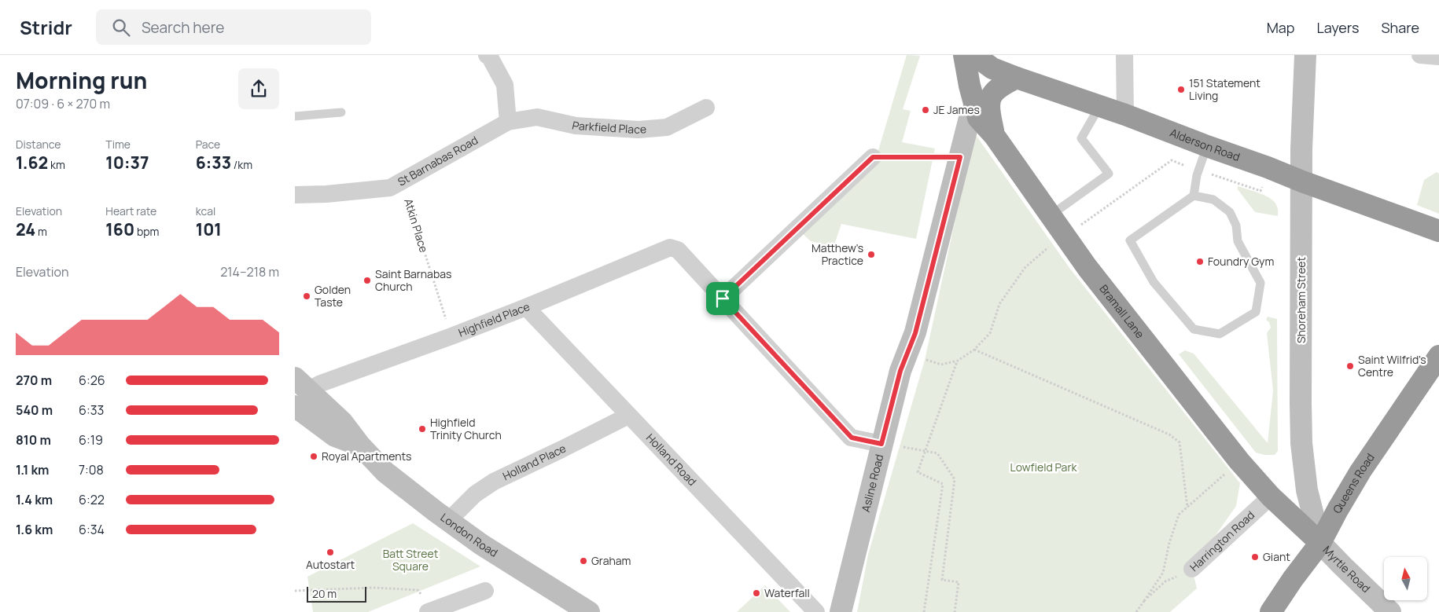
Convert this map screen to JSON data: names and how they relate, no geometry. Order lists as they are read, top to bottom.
{
  "streets": {
    "highway": ["Alderson Road", "Bramall Lane", "Queens Road"],
    "street": [
      "Parkfield Place",
      "St Barnabas Road",
      "Shoreham Street",
      "Highfield Place",
      "Holland Road",
      "Holland Place",
      "Asline Road",
      "London Road",
      "Harrington Road",
      "Myrtle Road"
    ],
    "path": ["Atkin Place"]
  },
  "crossings": [
    ["Parkfield Place", "St Barnabas Road"],
    ["Alderson Road", "Shoreham Street"],
    ["St Barnabas Road", "Atkin Place"],
    ["Atkin Place", "Highfield Place"],
    ["Shoreham Street", "Bramall Lane"],
    ["Shoreham Street", "Queens Road"],
    ["Shoreham Street", "Myrtle Road"],
    ["Bramall Lane", "Asline Road"],
    ["Bramall Lane", "Queens Road"],
    ["Bramall Lane", "Harrington Road"],
    ["Bramall Lane", "Myrtle Road"],
    ["Highfield Place", "Holland Road"],
    ["Highfield Place", "London Road"],
    ["Holland Road", "Holland Place"],
    ["Holland Place", "London Road"],
    ["Queens Road", "Myrtle Road"]
  ],
  "parks": ["Lowfield Park", "Batt Street Square"],
  "places": [
    "151 Statement Living",
    "JE James",
    "Matthew's Practice",
    "Foundry Gym",
    "Saint Barnabas Church",
    "Golden Taste",
    "Saint Wilfrid's Centre",
    "Highfield Trinity Church",
    "Royal Apartments",
    "Autostart",
    "Giant",
    "Graham",
    "Waterfall"
  ],
  "scale_bar": "20 m",
  "north": "top",
  "page": {
    "header": "Stridr",
    "search": "Search here",
    "nav": ["Map", "Layers", "Share"],
    "heading": ["Morning run", "07:09 · 6 × 270 m"],
    "stats": [
      ["Distance", "1.62 km"],
      ["Time", "10:37"],
      ["Pace", "6:33 /km"],
      ["Elevation", "24 m"],
      ["Heart rate", "160 bpm"],
      ["kcal", "101"]
    ],
    "chart": ["Elevation", "214–218 m"],
    "list": [
      {
        "name": "270 m",
        "note": "6:26"
      },
      {
        "name": "540 m",
        "note": "6:33"
      },
      {
        "name": "810 m",
        "note": "6:19"
      },
      {
        "name": "1.1 km",
        "note": "7:08"
      },
      {
        "name": "1.4 km",
        "note": "6:22"
      },
      {
        "name": "1.6 km",
        "note": "6:34"
      }
    ],
    "scale": "20 m"
  }
}
